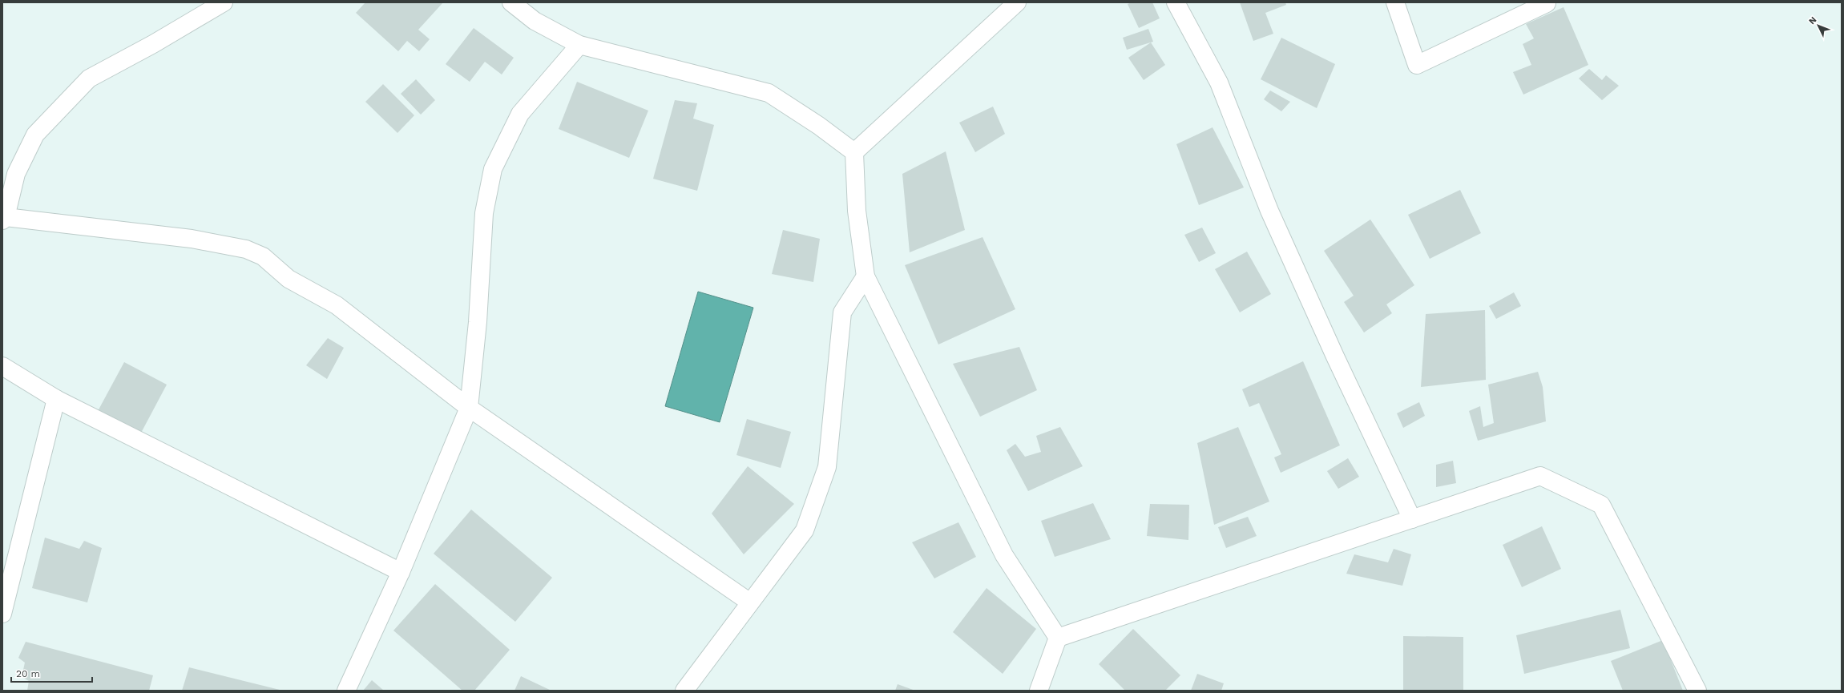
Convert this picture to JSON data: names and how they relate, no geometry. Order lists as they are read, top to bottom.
{
  "scale_bar": "20 m",
  "north": "top left"
}
